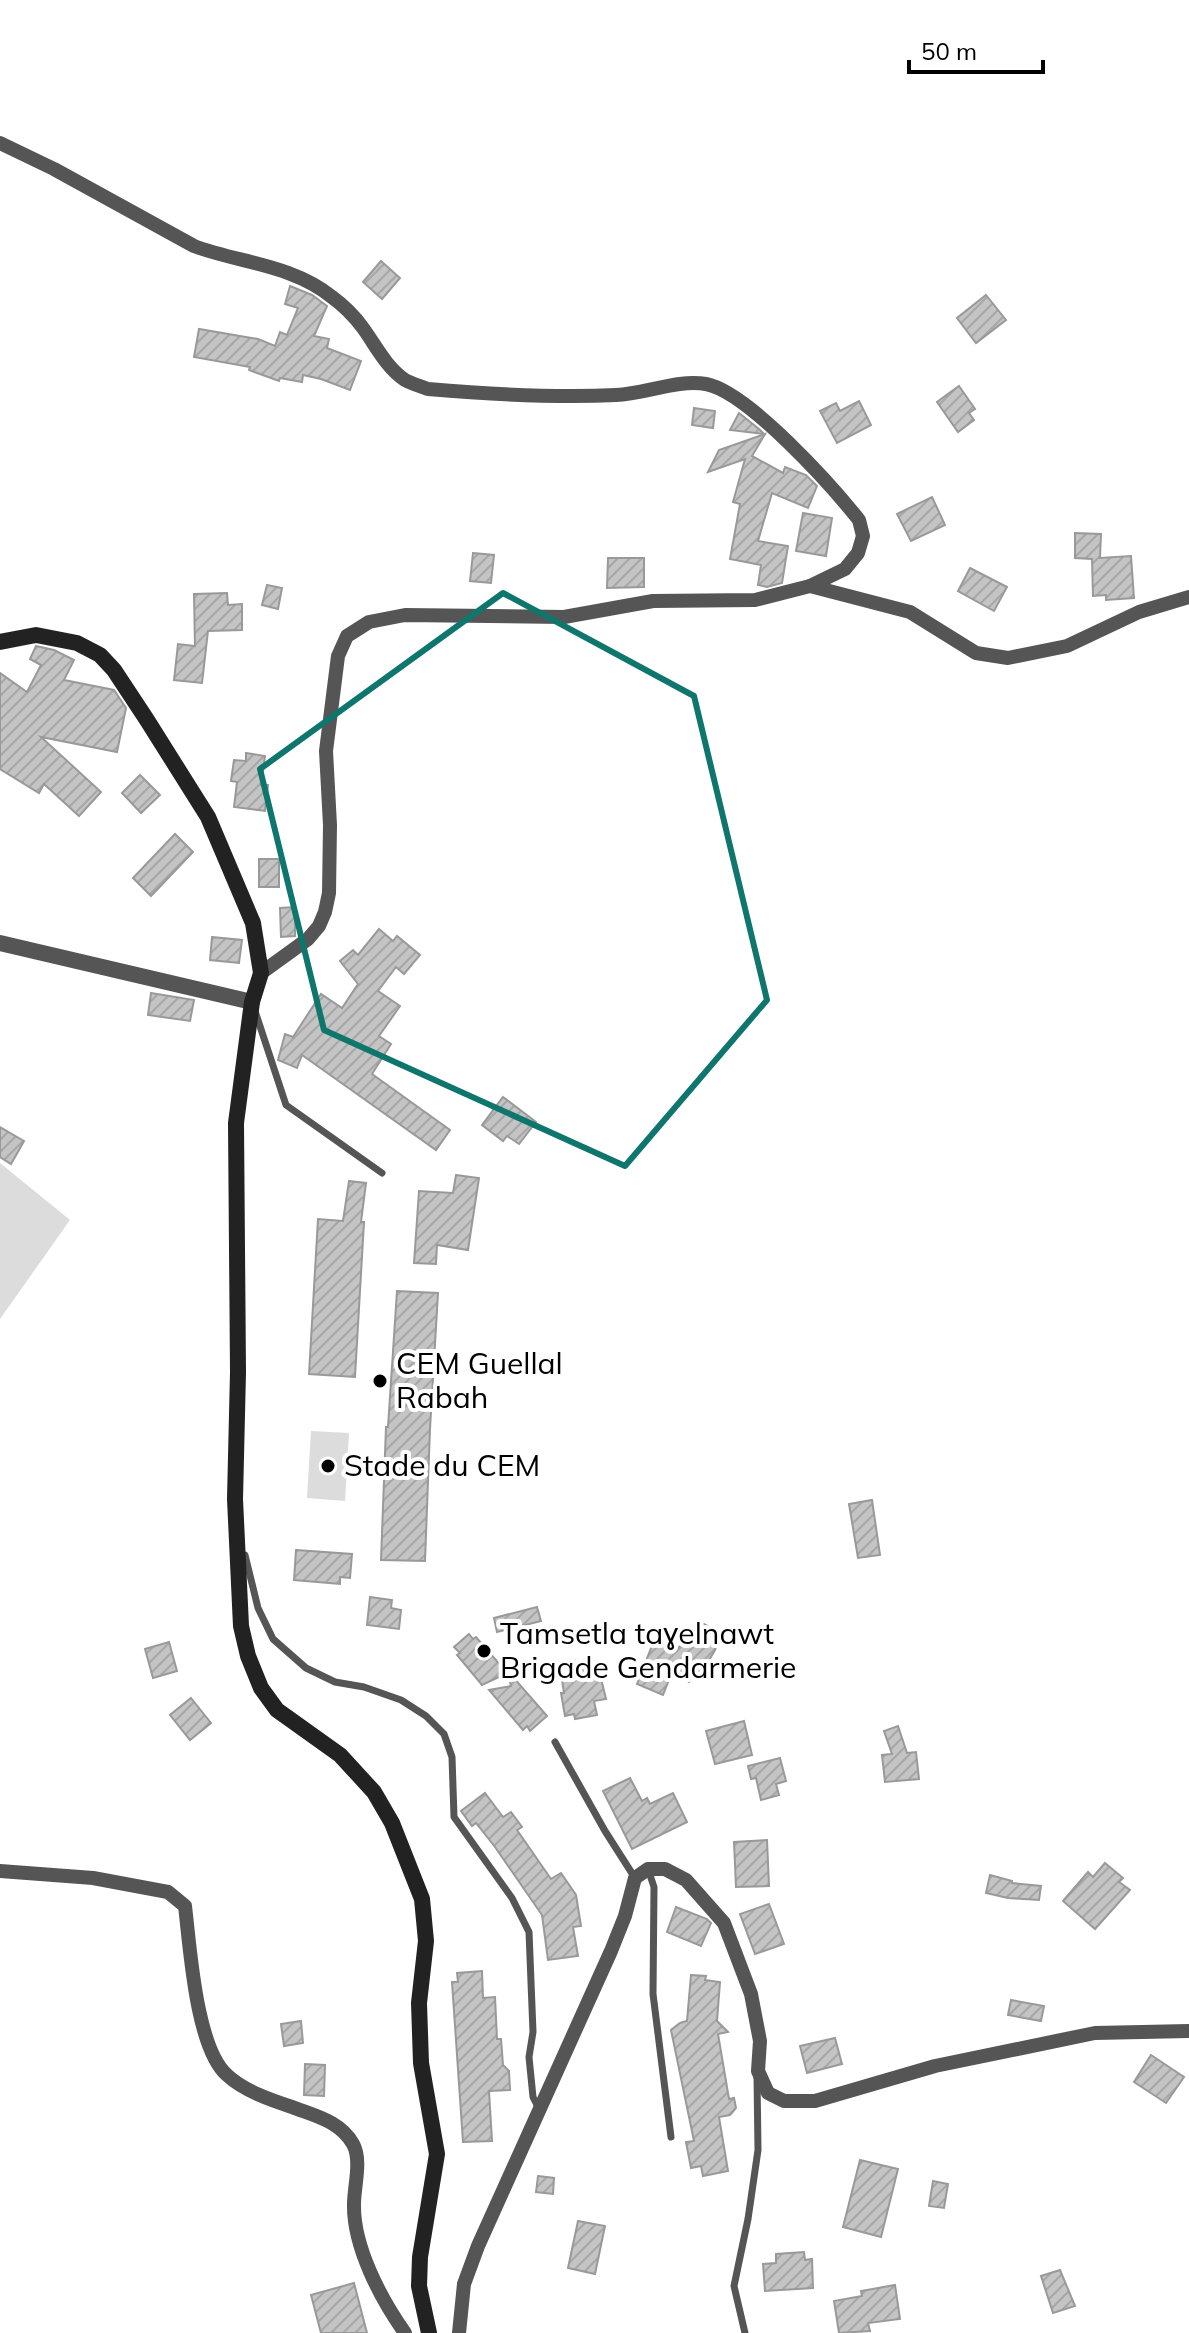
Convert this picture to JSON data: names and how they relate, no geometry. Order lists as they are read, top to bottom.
{
  "places": ["CEM Guellal Rabah", "Stade du CEM", "Tamsetla taɣelnawt Brigade Gendarmerie"],
  "scale_bar": "50 m"
}
